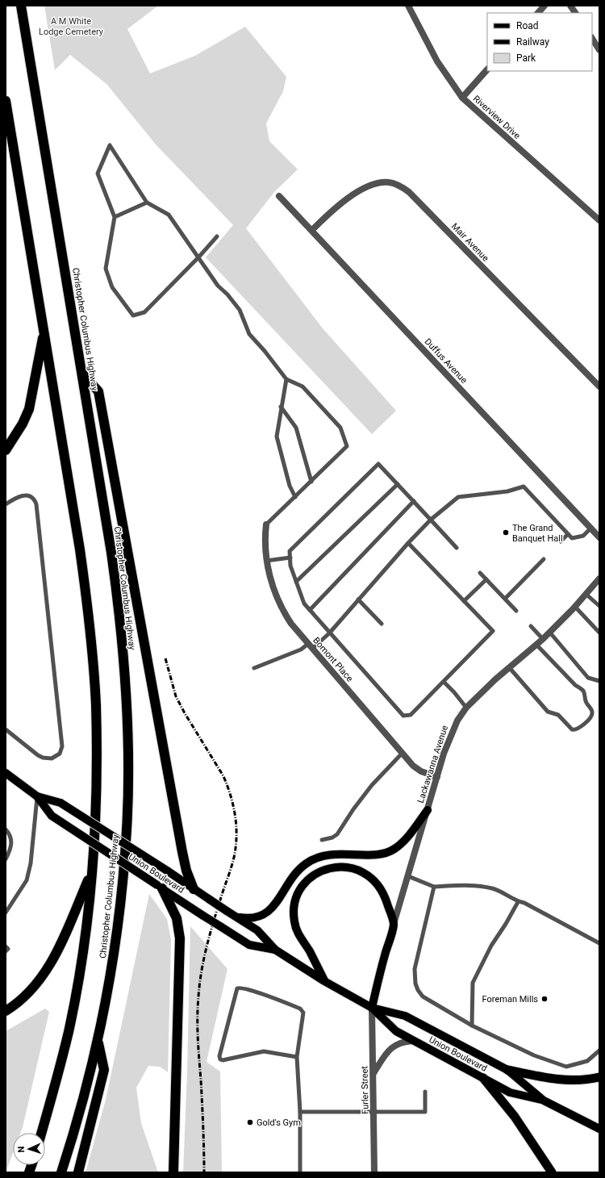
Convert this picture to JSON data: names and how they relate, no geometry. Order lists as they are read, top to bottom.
{
  "streets": {
    "highway": ["Christopher Columbus Highway"],
    "main road": ["Lackawanna Avenue", "Union Boulevard"],
    "street": [
      "Riverview Drive",
      "Mair Avenue",
      "Duffus Avenue",
      "Bomont Place",
      "Furler Street"
    ]
  },
  "crossings": [
    ["Mair Avenue", "Duffus Avenue"],
    ["Bomont Place", "Lackawanna Avenue"],
    ["Lackawanna Avenue", "Union Boulevard"],
    ["Lackawanna Avenue", "Furler Street"],
    ["Union Boulevard", "Furler Street"]
  ],
  "parks": ["A M White Lodge Cemetery"],
  "places": ["The Grand Banquet Hall", "Foreman Mills", "Gold's Gym"],
  "legend": ["Road", "Railway", "Park"],
  "north": "left"
}
